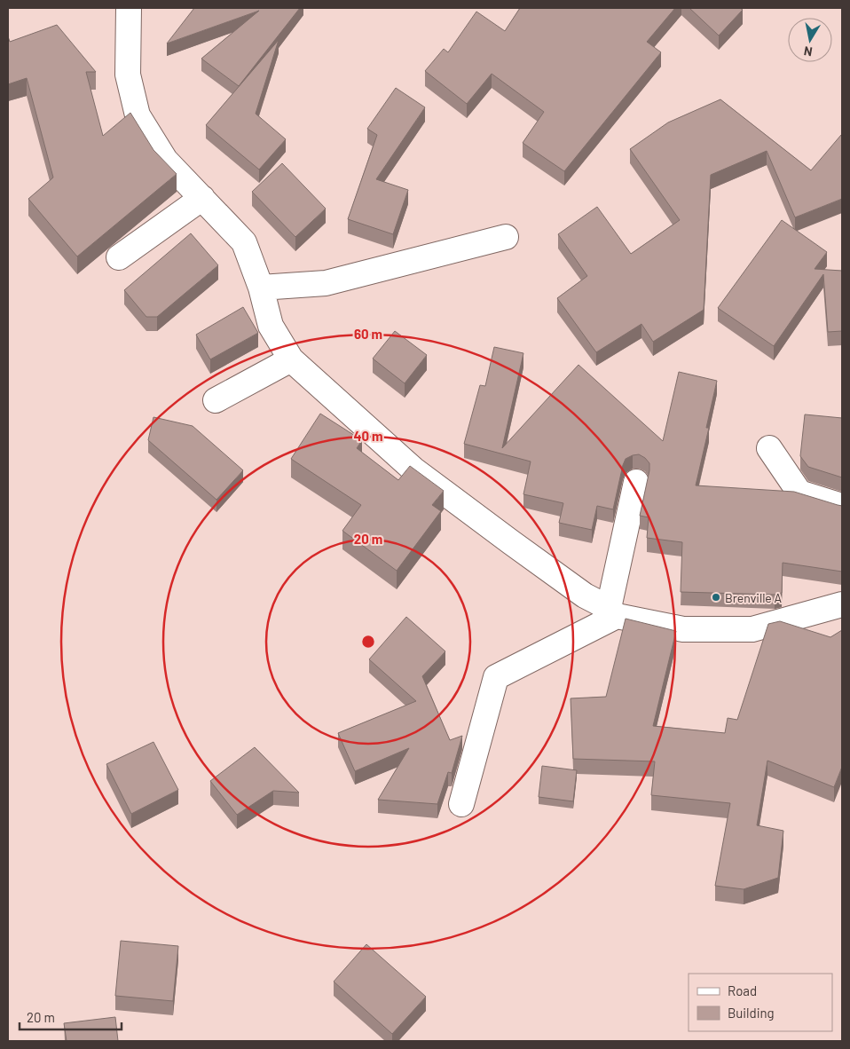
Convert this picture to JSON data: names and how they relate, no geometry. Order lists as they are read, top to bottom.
{
  "places": ["Brenville A"],
  "legend": ["Road", "Building"],
  "scale_bar": "20 m",
  "north": "bottom",
  "rings": ["60 m", "40 m", "20 m"]
}
